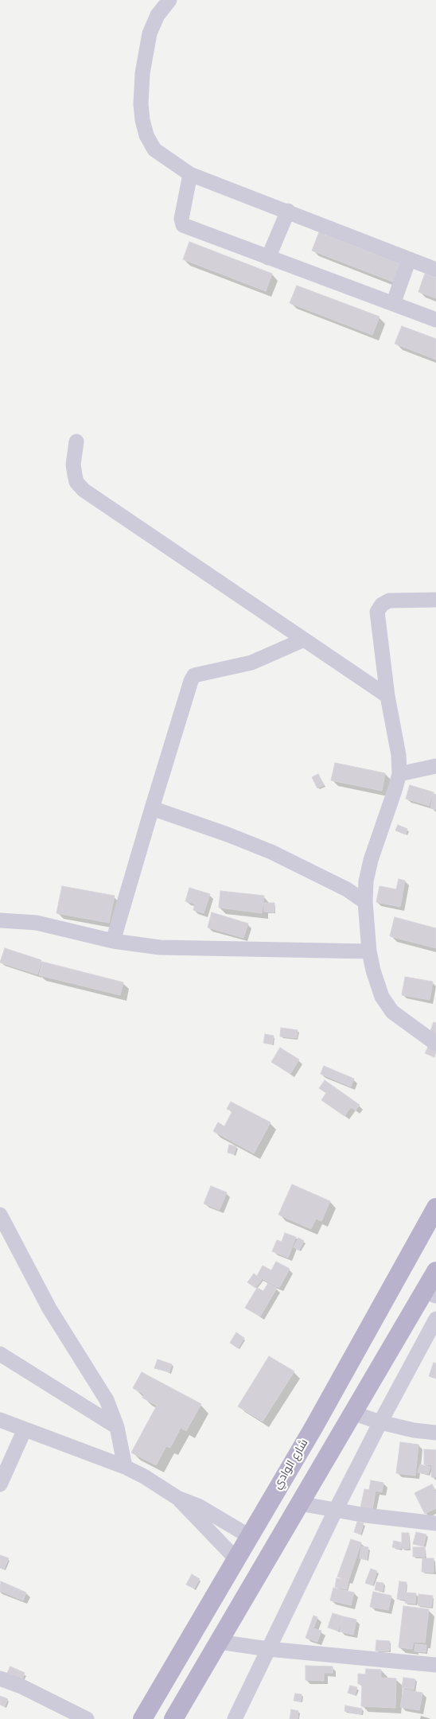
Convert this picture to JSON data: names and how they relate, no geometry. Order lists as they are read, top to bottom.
{
  "streets": {
    "main road": ["شارع الوادي"]
  }
}
